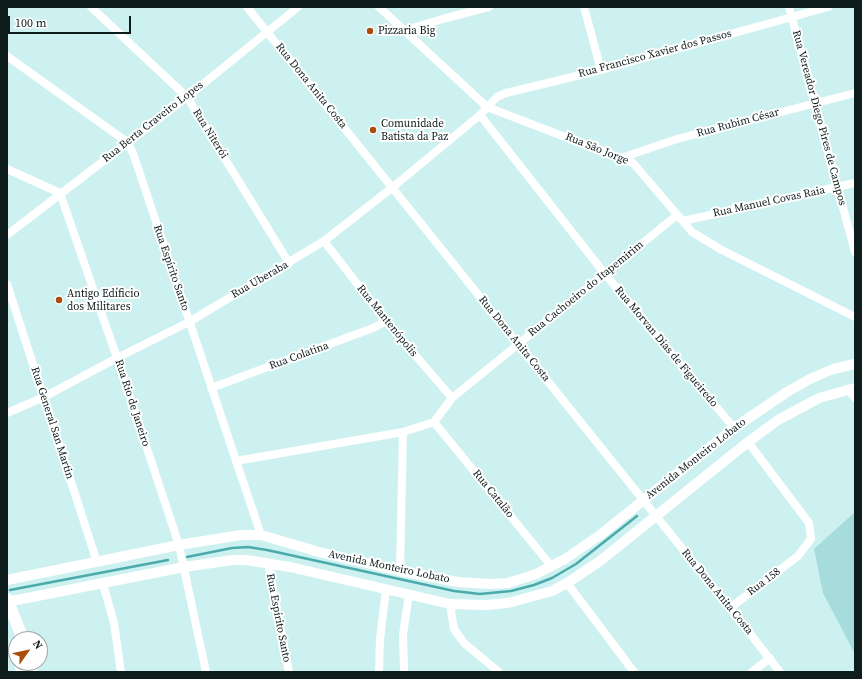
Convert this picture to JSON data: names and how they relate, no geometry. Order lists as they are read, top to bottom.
{
  "streets": {
    "street": [
      "Rua Francisco Xavier dos Passos",
      "Rua Dona Anita Costa",
      "Rua Vereador Diego Pires de Campos",
      "Rua Berta Craveiro Lopes",
      "Rua Rubim César",
      "Rua Niterói",
      "Rua São Jorge",
      "Rua Manuel Covas Raia",
      "Rua Espírito Santo",
      "Rua Uberaba",
      "Rua Cachoeiro do Itapemirim",
      "Rua Mantenópolis",
      "Rua Morvan Dias de Figueiredo",
      "Rua Colatina",
      "Rua Rio de Janeiro",
      "Rua General San Martin",
      "Avenida Monteiro Lobato",
      "Rua Catalão",
      "Rua 158"
    ]
  },
  "crossings": [
    ["Rua Francisco Xavier dos Passos", "Rua Vereador Diego Pires de Campos"],
    ["Rua Francisco Xavier dos Passos", "Rua São Jorge"],
    ["Rua Francisco Xavier dos Passos", "Rua Uberaba"],
    ["Rua Dona Anita Costa", "Rua Berta Craveiro Lopes"],
    ["Rua Dona Anita Costa", "Rua Uberaba"],
    ["Rua Dona Anita Costa", "Rua Cachoeiro do Itapemirim"],
    ["Rua Dona Anita Costa", "Avenida Monteiro Lobato"],
    ["Rua Dona Anita Costa", "Rua 158"],
    ["Rua Vereador Diego Pires de Campos", "Rua Rubim César"],
    ["Rua Vereador Diego Pires de Campos", "Rua Manuel Covas Raia"],
    ["Rua Berta Craveiro Lopes", "Rua Niterói"],
    ["Rua Berta Craveiro Lopes", "Rua Espírito Santo"],
    ["Rua Berta Craveiro Lopes", "Rua Rio de Janeiro"],
    ["Rua Rubim César", "Rua São Jorge"],
    ["Rua Niterói", "Rua Uberaba"],
    ["Rua São Jorge", "Rua Manuel Covas Raia"],
    ["Rua São Jorge", "Rua Uberaba"],
    ["Rua São Jorge", "Rua Cachoeiro do Itapemirim"],
    ["Rua Espírito Santo", "Rua Uberaba"],
    ["Rua Espírito Santo", "Rua Colatina"],
    ["Rua Espírito Santo", "Avenida Monteiro Lobato"],
    ["Rua Uberaba", "Rua Mantenópolis"],
    ["Rua Uberaba", "Rua Morvan Dias de Figueiredo"],
    ["Rua Uberaba", "Rua Rio de Janeiro"],
    ["Rua Uberaba", "Rua General San Martin"],
    ["Rua Cachoeiro do Itapemirim", "Rua Mantenópolis"],
    ["Rua Cachoeiro do Itapemirim", "Rua Morvan Dias de Figueiredo"],
    ["Rua Cachoeiro do Itapemirim", "Rua Catalão"],
    ["Rua Mantenópolis", "Rua Colatina"],
    ["Rua Morvan Dias de Figueiredo", "Avenida Monteiro Lobato"],
    ["Rua Rio de Janeiro", "Avenida Monteiro Lobato"],
    ["Rua General San Martin", "Avenida Monteiro Lobato"],
    ["Avenida Monteiro Lobato", "Rua Catalão"],
    ["Avenida Monteiro Lobato", "Rua 158"]
  ],
  "places": ["Pizzaria Big", "Comunidade Batista da Paz", "Antigo Edíficio dos Militares"],
  "scale_bar": "100 m",
  "north": "top right"
}
